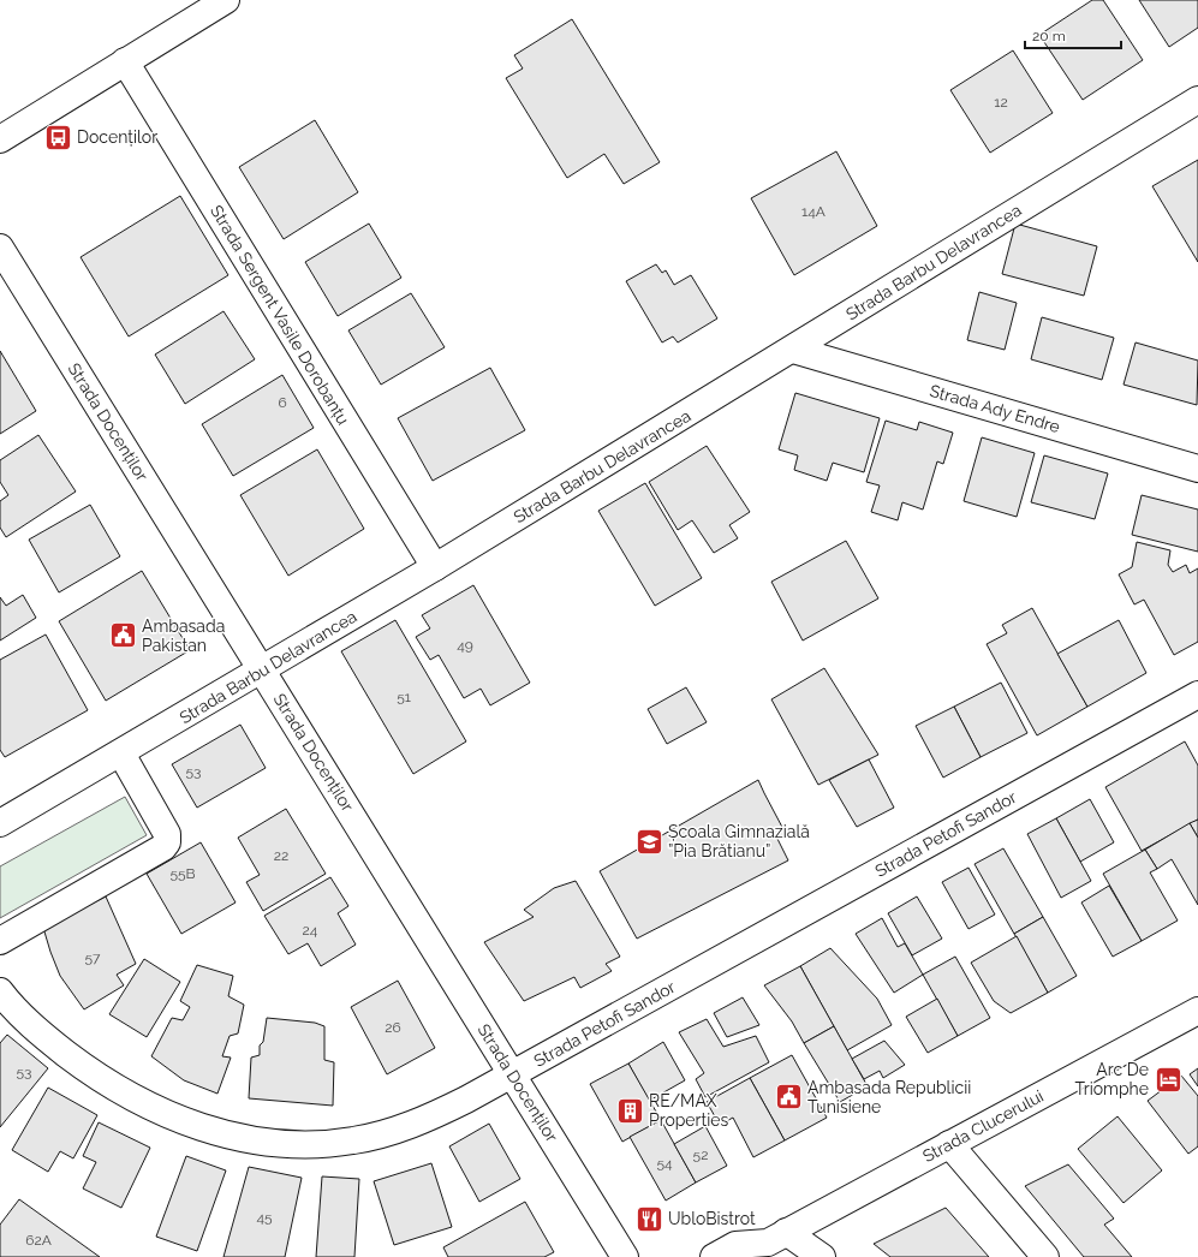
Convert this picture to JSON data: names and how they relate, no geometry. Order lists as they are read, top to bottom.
{
  "streets": {
    "street": [
      "Strada Barbu Delavrancea",
      "Strada Sergent Vasile Dorobanțu",
      "Strada Ady Endre",
      "Strada Docenților",
      "Strada Petofi Sandor",
      "Strada Clucerului"
    ]
  },
  "crossings": [
    ["Strada Barbu Delavrancea", "Strada Sergent Vasile Dorobanțu"],
    ["Strada Barbu Delavrancea", "Strada Ady Endre"],
    ["Strada Barbu Delavrancea", "Strada Docenților"],
    ["Strada Docenților", "Strada Petofi Sandor"]
  ],
  "places": {
    "bus stop": ["Docenților"],
    "public building": ["Ambasada Pakistan", "Ambasada Republicii Tunisiene"],
    "school or university": ["Școala Gimnazială ”Pia Brătianu”"],
    "hotel": ["Arc De Triomphe"],
    "building": ["RE/MAX Properties"],
    "restaurant": ["UbloBistrot"]
  },
  "house_numbers": [
    "12",
    "14A",
    "6",
    "49",
    "51",
    "53",
    "22",
    "55B",
    "24",
    "57",
    "26",
    "53",
    "52",
    "54",
    "45",
    "62A"
  ],
  "scale_bar": "20 m"
}
